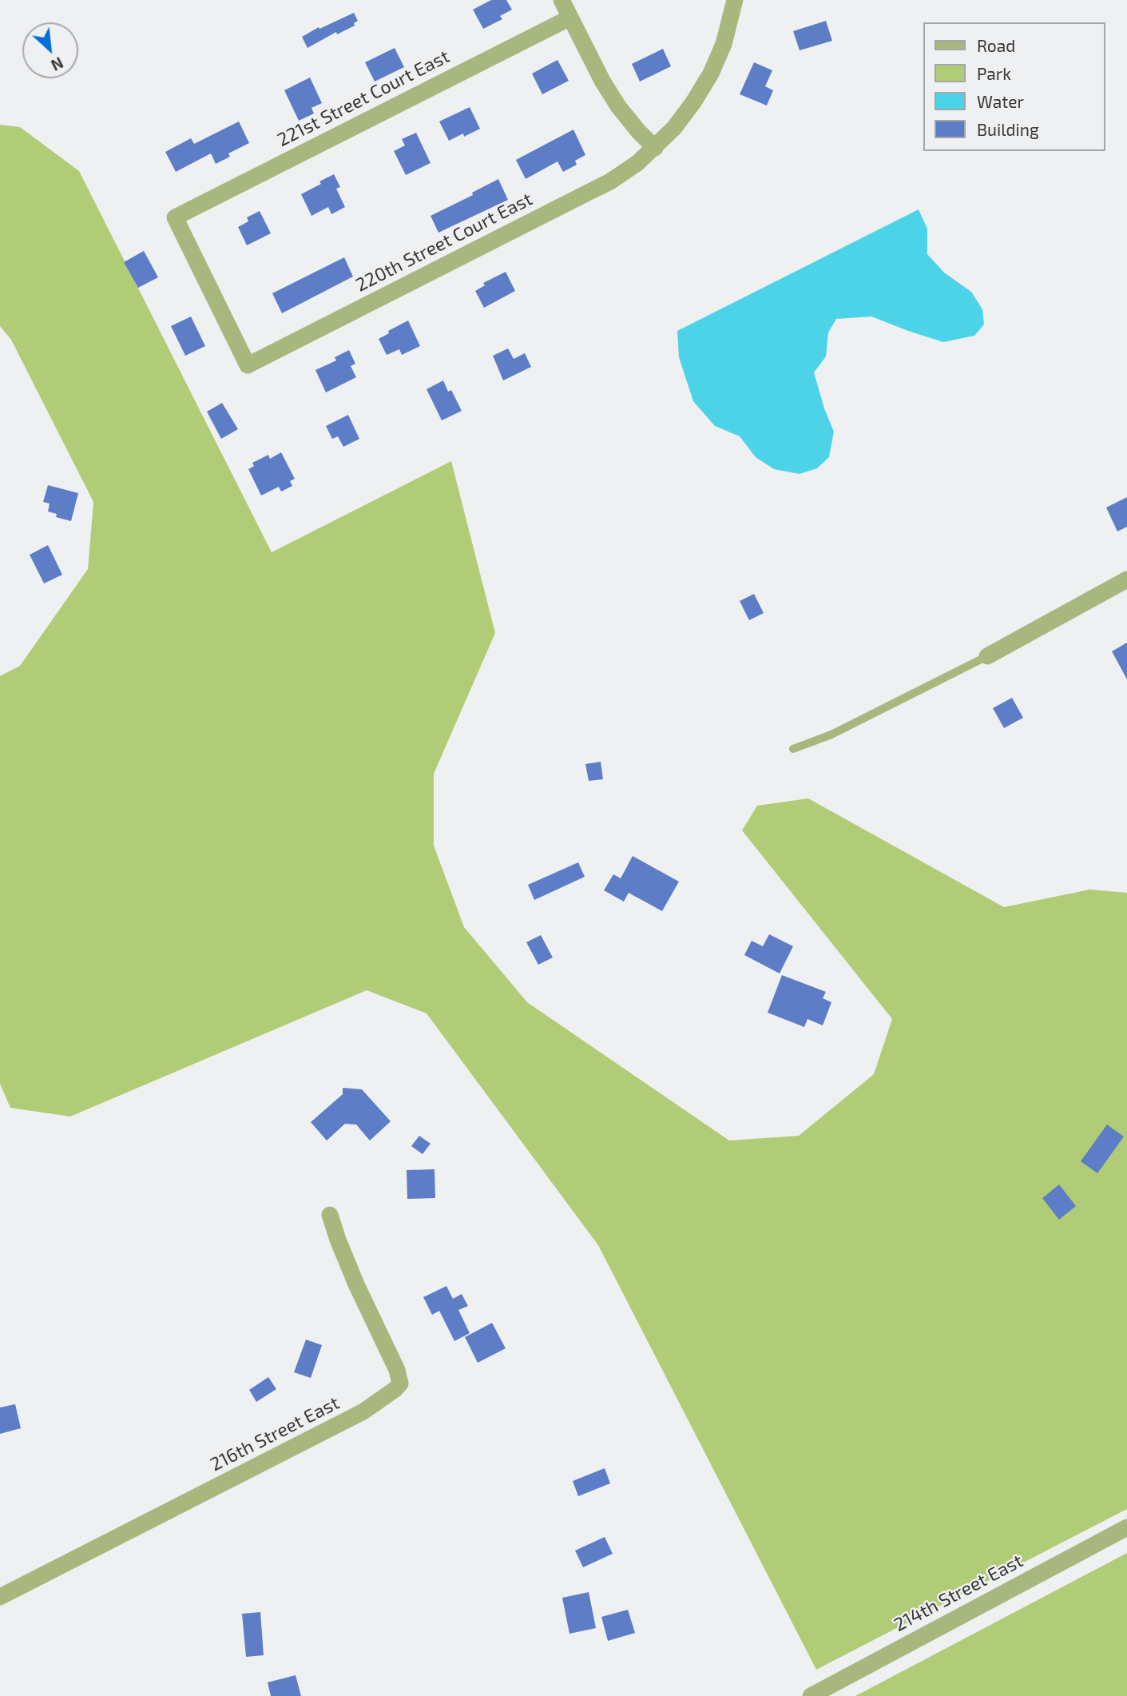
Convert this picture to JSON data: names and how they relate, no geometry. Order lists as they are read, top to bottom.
{
  "streets": {
    "street": [
      "221st Street Court East",
      "220th Street Court East",
      "216th Street East",
      "214th Street East"
    ]
  },
  "crossings": [
    ["221st Street Court East", "220th Street Court East"]
  ],
  "legend": [
    "Road",
    "Park",
    "Water",
    "Building"
  ],
  "north": "bottom right"
}
